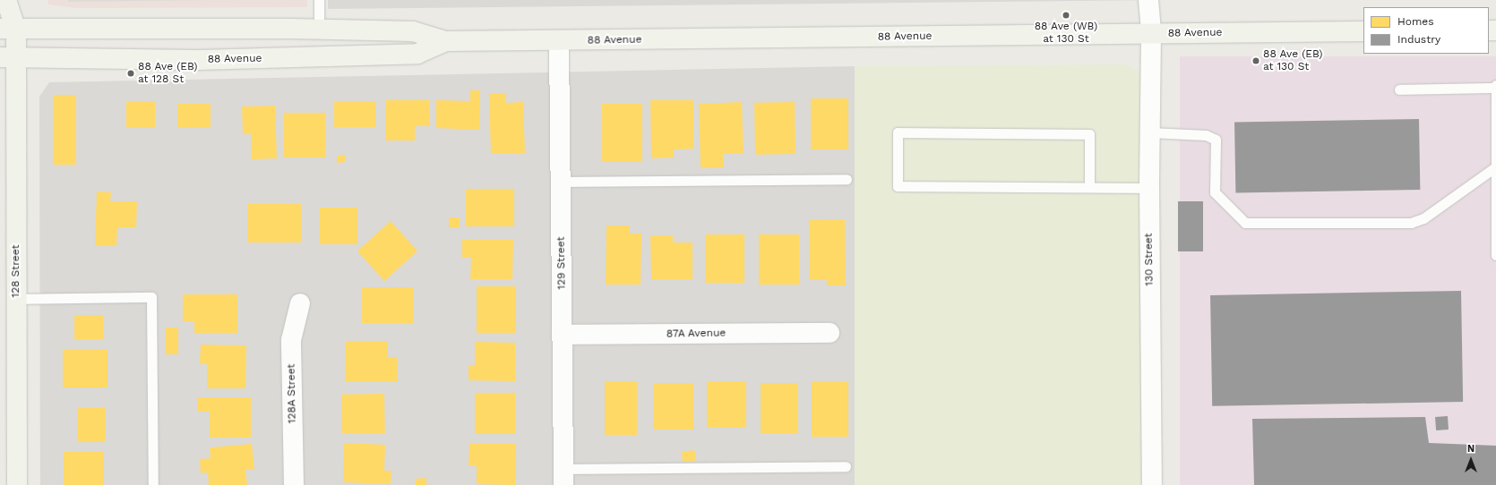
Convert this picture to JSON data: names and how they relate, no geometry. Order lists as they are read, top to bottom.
{
  "streets": {
    "main road": ["88 Avenue", "128 Street"],
    "street": [
      "130 Street",
      "129 Street",
      "87A Avenue",
      "128A Street"
    ]
  },
  "crossings": [
    ["88 Avenue", "130 Street"],
    ["88 Avenue", "129 Street"],
    ["88 Avenue", "128 Street"],
    ["129 Street", "87A Avenue"]
  ],
  "places": ["88 Ave (WB) at 130 St", "88 Ave (EB) at 130 St", "88 Ave (EB) at 128 St"],
  "legend": ["Homes", "Industry"],
  "north": "top"
}
